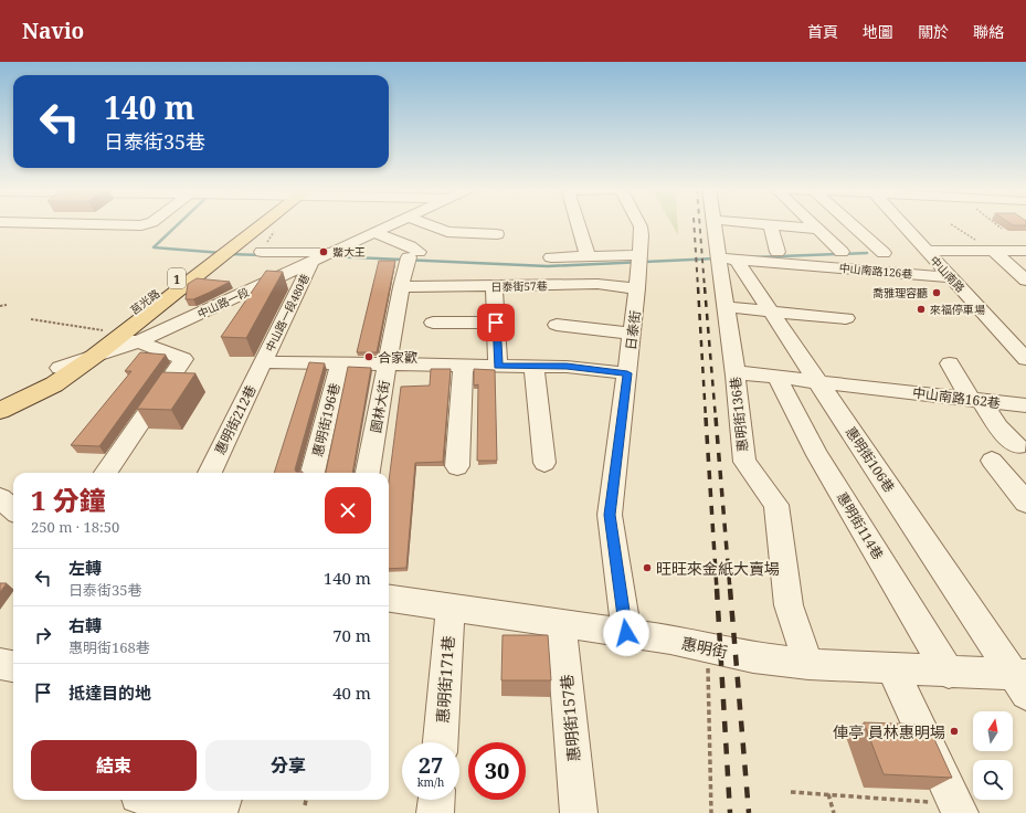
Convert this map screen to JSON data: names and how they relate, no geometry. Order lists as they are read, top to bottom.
{
  "streets": {
    "main road": ["1", "莒光路"],
    "street": [
      "中山南路126巷",
      "中山南路",
      "日泰街57巷",
      "中山路一段",
      "中山路一段480巷",
      "日泰街",
      "中山南路162巷",
      "園林大街",
      "惠明街136巷",
      "惠明街212巷",
      "惠明街196巷",
      "惠明街106巷",
      "惠明街114巷",
      "惠明街",
      "惠明街171巷",
      "惠明街157巷"
    ]
  },
  "crossings": [
    ["中山南路126巷", "中山南路"],
    ["中山南路126巷", "惠明街136巷"],
    ["中山南路126巷", "惠明街106巷"],
    ["1", "莒光路"],
    ["日泰街57巷", "日泰街"],
    ["日泰街57巷", "園林大街"],
    ["莒光路", "中山路一段"],
    ["中山路一段", "中山路一段480巷"],
    ["中山路一段", "園林大街"],
    ["中山路一段480巷", "惠明街212巷"],
    ["日泰街", "惠明街"],
    ["中山南路162巷", "惠明街136巷"],
    ["中山南路162巷", "惠明街106巷"],
    ["中山南路162巷", "惠明街114巷"],
    ["惠明街136巷", "惠明街106巷"],
    ["惠明街136巷", "惠明街"],
    ["惠明街106巷", "惠明街"],
    ["惠明街114巷", "惠明街"],
    ["惠明街", "惠明街171巷"],
    ["惠明街", "惠明街157巷"]
  ],
  "places": [
    "鱉大王",
    "喬雅理容聽",
    "來福停車場",
    "合家歡",
    "旺旺來金紙大賣場",
    "俥亭 員林惠明場"
  ],
  "north": "top",
  "page": {
    "header": "Navio",
    "nav": [
      "首頁",
      "地圖",
      "關於",
      "聯絡"
    ],
    "turn": ["140 m", "日泰街35巷"],
    "heading": ["1 分鐘", "250 m · 18:50"],
    "list": [
      {
        "name": "左轉",
        "note": "日泰街35巷",
        "value": "140 m"
      },
      {
        "name": "右轉",
        "note": "惠明街168巷",
        "value": "70 m"
      },
      {
        "name": "抵達目的地",
        "value": "40 m"
      }
    ],
    "buttons": ["結束", "分享"],
    "speed": "27 km/h",
    "limit": "30"
  }
}
